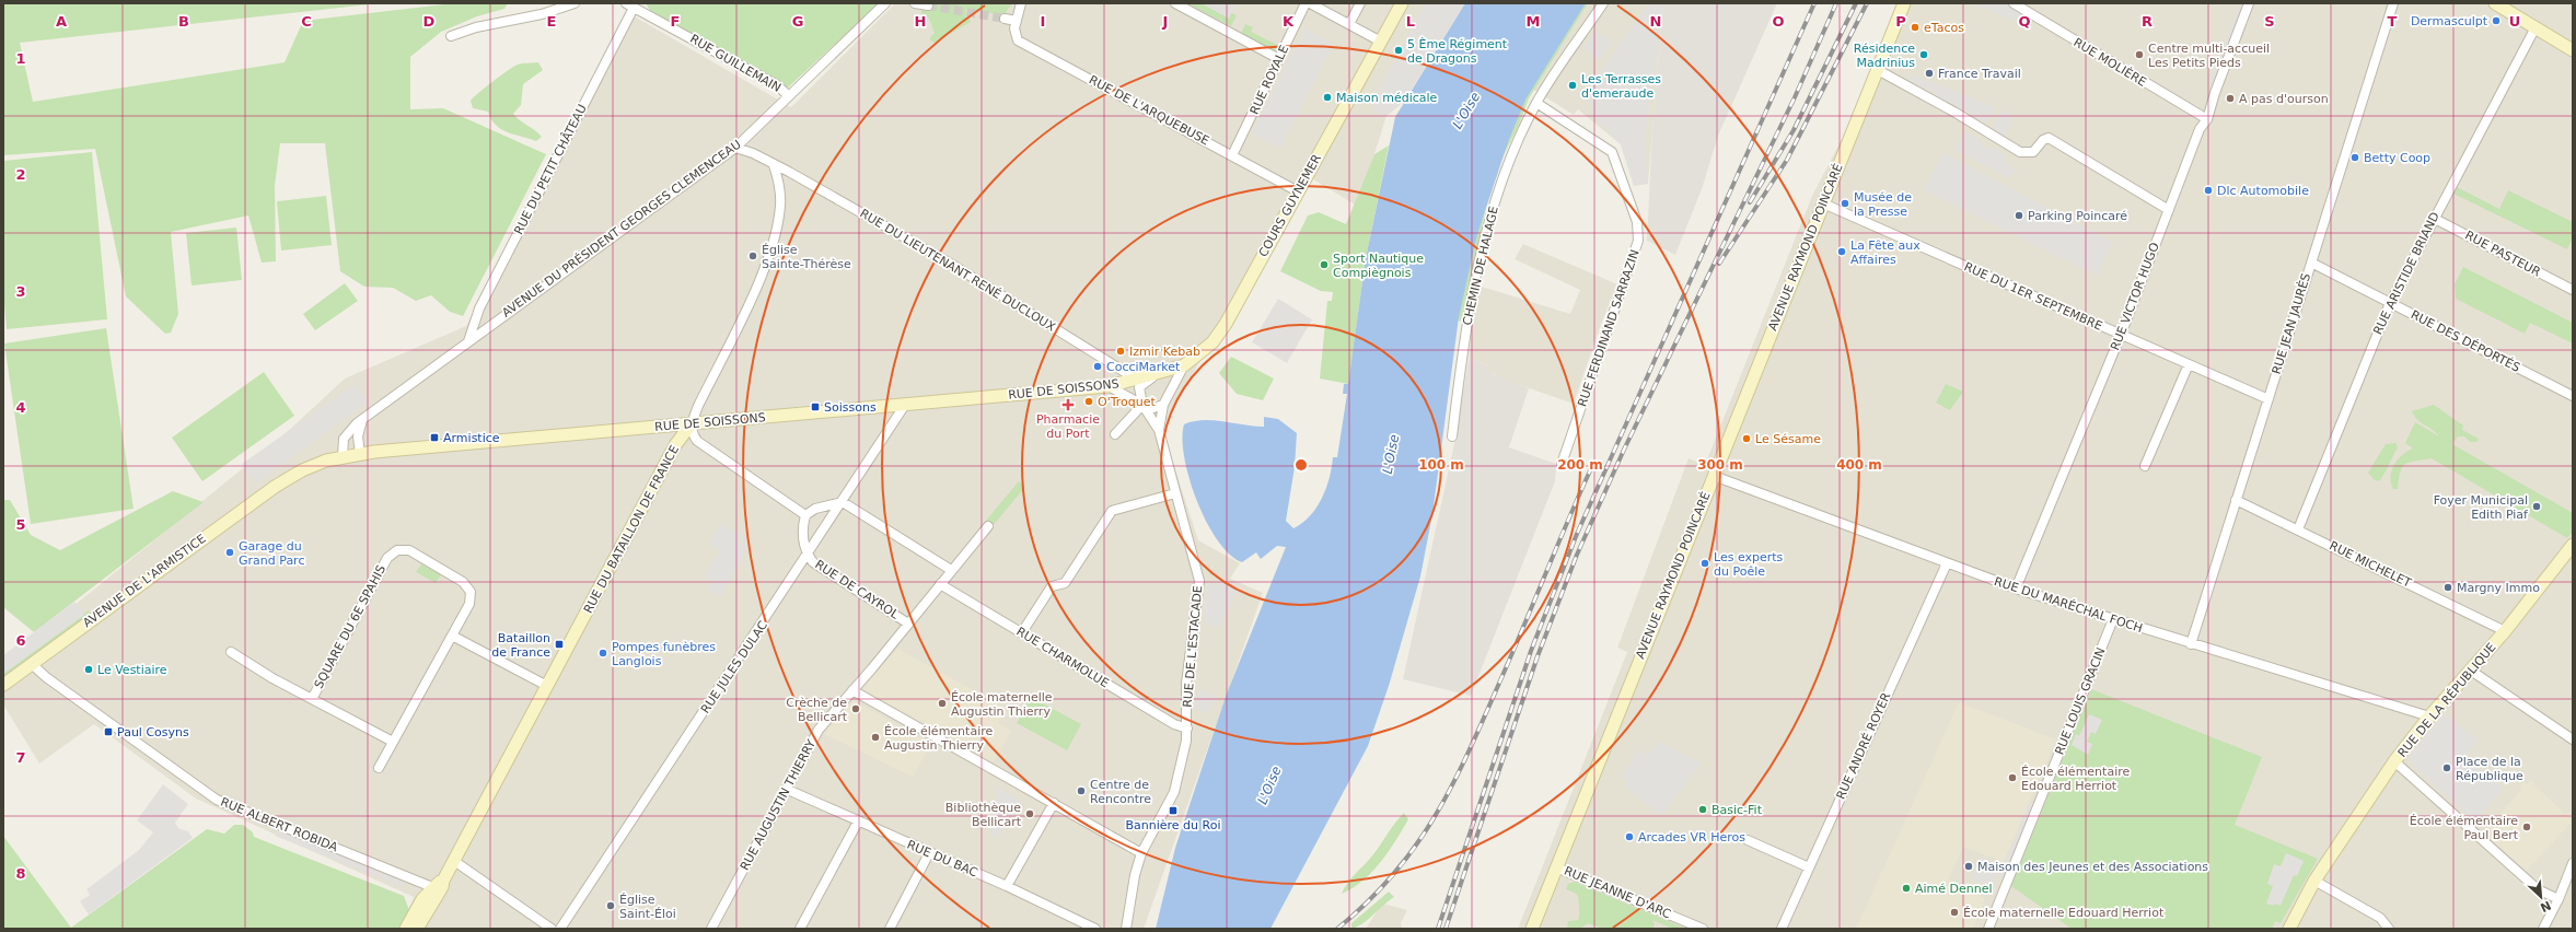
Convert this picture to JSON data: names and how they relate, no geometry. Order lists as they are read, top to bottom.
{
  "streets": {
    "main road": [
      "COURS GUYNEMER",
      "AVENUE RAYMOND POINCARÉ",
      "RUE DE SOISSONS",
      "RUE DU BATAILLON DE FRANCE",
      "AVENUE DE L'ARMISTICE",
      "RUE DE LA RÉPUBLIQUE"
    ],
    "street": [
      "RUE MOLIÈRE",
      "RUE GUILLEMAIN",
      "RUE ROYALE",
      "RUE DE L'ARQUEBUSE",
      "RUE DU PETIT CHÂTEAU",
      "AVENUE DU PRÉSIDENT GEORGES CLEMENCEAU",
      "RUE PASTEUR",
      "CHEMIN DE HALAGE",
      "RUE DU LIEUTENANT RENÉ DUCLOUX",
      "RUE ARISTIDE BRIAND",
      "RUE DU 1ER SEPTEMBRE",
      "RUE VICTOR HUGO",
      "RUE JEAN JAURÈS",
      "RUE FERDINAND SARRAZIN",
      "RUE DES DÉPORTÉS",
      "RUE MICHELET",
      "RUE DE CAYROL",
      "RUE DU MARÉCHAL FOCH",
      "SQUARE DU 6E SPAHIS",
      "RUE DE L'ESTACADE",
      "RUE CHARMOLUE",
      "RUE JULES DULAC",
      "RUE LOUIS GRACIN",
      "RUE ANDRÉ ROYER",
      "RUE AUGUSTIN THIERRY",
      "RUE ALBERT ROBIDA",
      "RUE DU BAC",
      "RUE JEANNE D'ARC"
    ]
  },
  "crossings": [
    ["RUE MOLIÈRE", "RUE VICTOR HUGO"],
    ["RUE GUILLEMAIN", "RUE DU PETIT CHÂTEAU"],
    ["RUE GUILLEMAIN", "AVENUE DU PRÉSIDENT GEORGES CLEMENCEAU"],
    ["RUE ROYALE", "RUE DE L'ARQUEBUSE"],
    ["RUE DE L'ARQUEBUSE", "COURS GUYNEMER"],
    ["RUE DU PETIT CHÂTEAU", "AVENUE DU PRÉSIDENT GEORGES CLEMENCEAU"],
    ["COURS GUYNEMER", "RUE DU LIEUTENANT RENÉ DUCLOUX"],
    ["COURS GUYNEMER", "RUE DE SOISSONS"],
    ["COURS GUYNEMER", "RUE DE L'ESTACADE"],
    ["AVENUE DU PRÉSIDENT GEORGES CLEMENCEAU", "RUE DU LIEUTENANT RENÉ DUCLOUX"],
    ["AVENUE DU PRÉSIDENT GEORGES CLEMENCEAU", "RUE DE SOISSONS"],
    ["AVENUE RAYMOND POINCARÉ", "RUE DU 1ER SEPTEMBRE"],
    ["AVENUE RAYMOND POINCARÉ", "RUE DU MARÉCHAL FOCH"],
    ["AVENUE RAYMOND POINCARÉ", "RUE JEANNE D'ARC"],
    ["RUE PASTEUR", "RUE ARISTIDE BRIAND"],
    ["CHEMIN DE HALAGE", "RUE FERDINAND SARRAZIN"],
    ["RUE DU LIEUTENANT RENÉ DUCLOUX", "RUE DE SOISSONS"],
    ["RUE DU LIEUTENANT RENÉ DUCLOUX", "RUE DU BATAILLON DE FRANCE"],
    ["RUE ARISTIDE BRIAND", "RUE DES DÉPORTÉS"],
    ["RUE ARISTIDE BRIAND", "RUE MICHELET"],
    ["RUE DU 1ER SEPTEMBRE", "RUE VICTOR HUGO"],
    ["RUE DU 1ER SEPTEMBRE", "RUE JEAN JAURÈS"],
    ["RUE VICTOR HUGO", "RUE DU MARÉCHAL FOCH"],
    ["RUE JEAN JAURÈS", "RUE DES DÉPORTÉS"],
    ["RUE JEAN JAURÈS", "RUE MICHELET"],
    ["RUE JEAN JAURÈS", "RUE DU MARÉCHAL FOCH"],
    ["RUE DE SOISSONS", "RUE DU BATAILLON DE FRANCE"],
    ["RUE DE SOISSONS", "AVENUE DE L'ARMISTICE"],
    ["RUE DE SOISSONS", "RUE JULES DULAC"],
    ["RUE DU BATAILLON DE FRANCE", "RUE ALBERT ROBIDA"],
    ["RUE MICHELET", "RUE DE LA RÉPUBLIQUE"],
    ["AVENUE DE L'ARMISTICE", "RUE ALBERT ROBIDA"],
    ["RUE DE CAYROL", "RUE JULES DULAC"],
    ["RUE DE CAYROL", "RUE AUGUSTIN THIERRY"],
    ["RUE DU MARÉCHAL FOCH", "RUE DE LA RÉPUBLIQUE"],
    ["RUE DU MARÉCHAL FOCH", "RUE LOUIS GRACIN"],
    ["RUE DU MARÉCHAL FOCH", "RUE ANDRÉ ROYER"],
    ["RUE DE L'ESTACADE", "RUE CHARMOLUE"],
    ["RUE CHARMOLUE", "RUE AUGUSTIN THIERRY"],
    ["RUE AUGUSTIN THIERRY", "RUE DU BAC"]
  ],
  "water": ["L'Oise"],
  "places": {
    "other": [
      "Dermasculpt",
      "eTacos",
      "5 Ème Régiment de Dragons",
      "Résidence Madrinius",
      "Centre multi-accueil Les Petits Pieds",
      "France Travail",
      "Les Terrasses d'emeraude",
      "Maison médicale",
      "A pas d'ourson",
      "Betty Coop",
      "Dlc Automobile",
      "Musée de la Presse",
      "Parking Poincaré",
      "La Fête aux Affaires",
      "Église Sainte-Thérèse",
      "Sport Nautique Compiègnois",
      "Izmir Kebab",
      "CocciMarket",
      "O'Troquet",
      "Le Sésame",
      "Foyer Municipal Edith Piaf",
      "Garage du Grand Parc",
      "Les experts du Poêle",
      "Margny Immo",
      "Pompes funèbres Langlois",
      "Le Vestiaire",
      "École maternelle Augustin Thierry",
      "Crèche de Bellicart",
      "École élémentaire Augustin Thierry",
      "Place de la République",
      "École élémentaire Edouard Herriot",
      "Centre de Rencontre",
      "Basic-Fit",
      "Bibliothèque Bellicart",
      "École élémentaire Paul Bert",
      "Arcades VR Heros",
      "Maison des Jeunes et des Associations",
      "Aimé Dennel",
      "Église Saint-Éloi",
      "École maternelle Edouard Herriot"
    ],
    "health": ["Pharmacie du Port"],
    "transit": [
      "Soissons",
      "Armistice",
      "Bataillon de France",
      "Paul Cosyns",
      "Bannière du Roi"
    ]
  },
  "north": "bottom right",
  "grid": {
    "columns": [
      "A",
      "B",
      "C",
      "D",
      "E",
      "F",
      "G",
      "H",
      "I",
      "J",
      "K",
      "L",
      "M",
      "N",
      "O",
      "P",
      "Q",
      "R",
      "S",
      "T",
      "U"
    ],
    "rows": [
      "1",
      "2",
      "3",
      "4",
      "5",
      "6",
      "7",
      "8"
    ]
  },
  "rings": [
    "100 m",
    "200 m",
    "300 m",
    "400 m"
  ]
}
